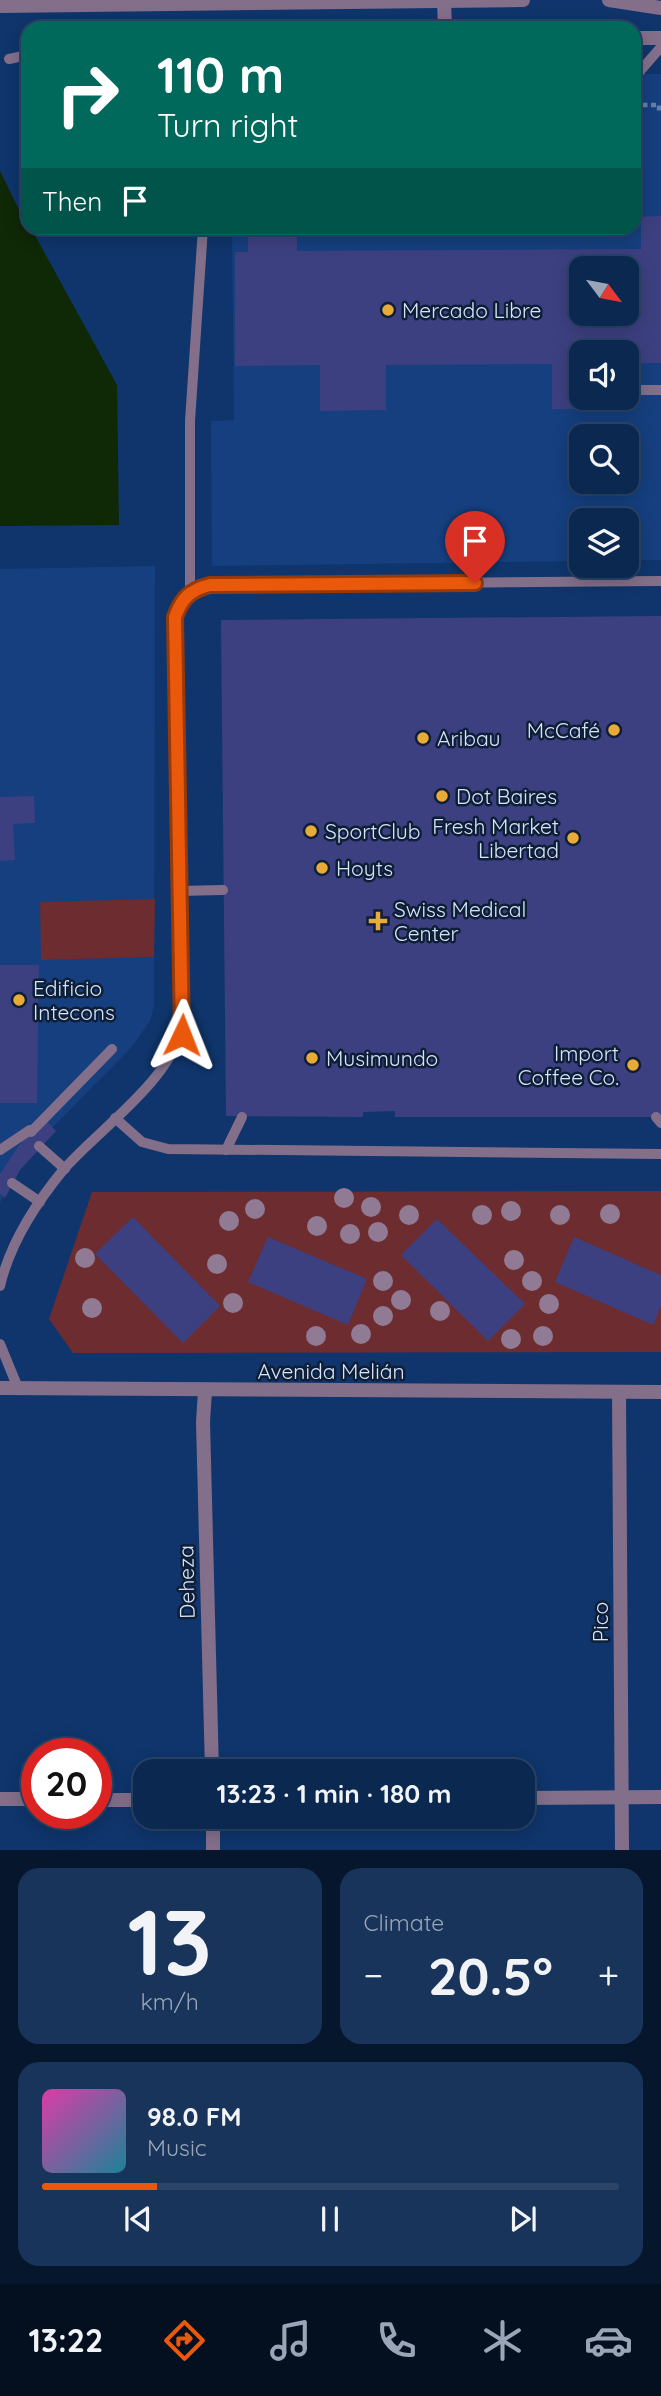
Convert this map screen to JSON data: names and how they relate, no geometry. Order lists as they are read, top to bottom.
{
  "streets": {
    "street": ["Avenida Melián", "Deheza", "Pico"]
  },
  "crossings": [
    ["Avenida Melián", "Deheza"],
    ["Avenida Melián", "Pico"]
  ],
  "places": {
    "other": [
      "Mercado Libre",
      "McCafé",
      "Aribau",
      "Dot Baires",
      "SportClub",
      "Fresh Market Libertad",
      "Hoyts",
      "Edificio Intecons",
      "Musimundo",
      "Import Coffee Co."
    ],
    "health": ["Swiss Medical Center"]
  },
  "north": "bottom right",
  "page": {
    "turn": ["110 m", "Turn right"],
    "then": "Then",
    "limit": "20",
    "trip": "13:23 · 1 min · 180 m",
    "tile": [
      ["13", "km/h"],
      "Climate"
    ],
    "heat": ["−", "20.5°", "+"],
    "song": ["98.0 FM", "Music"],
    "tabs": "13:22"
  }
}
